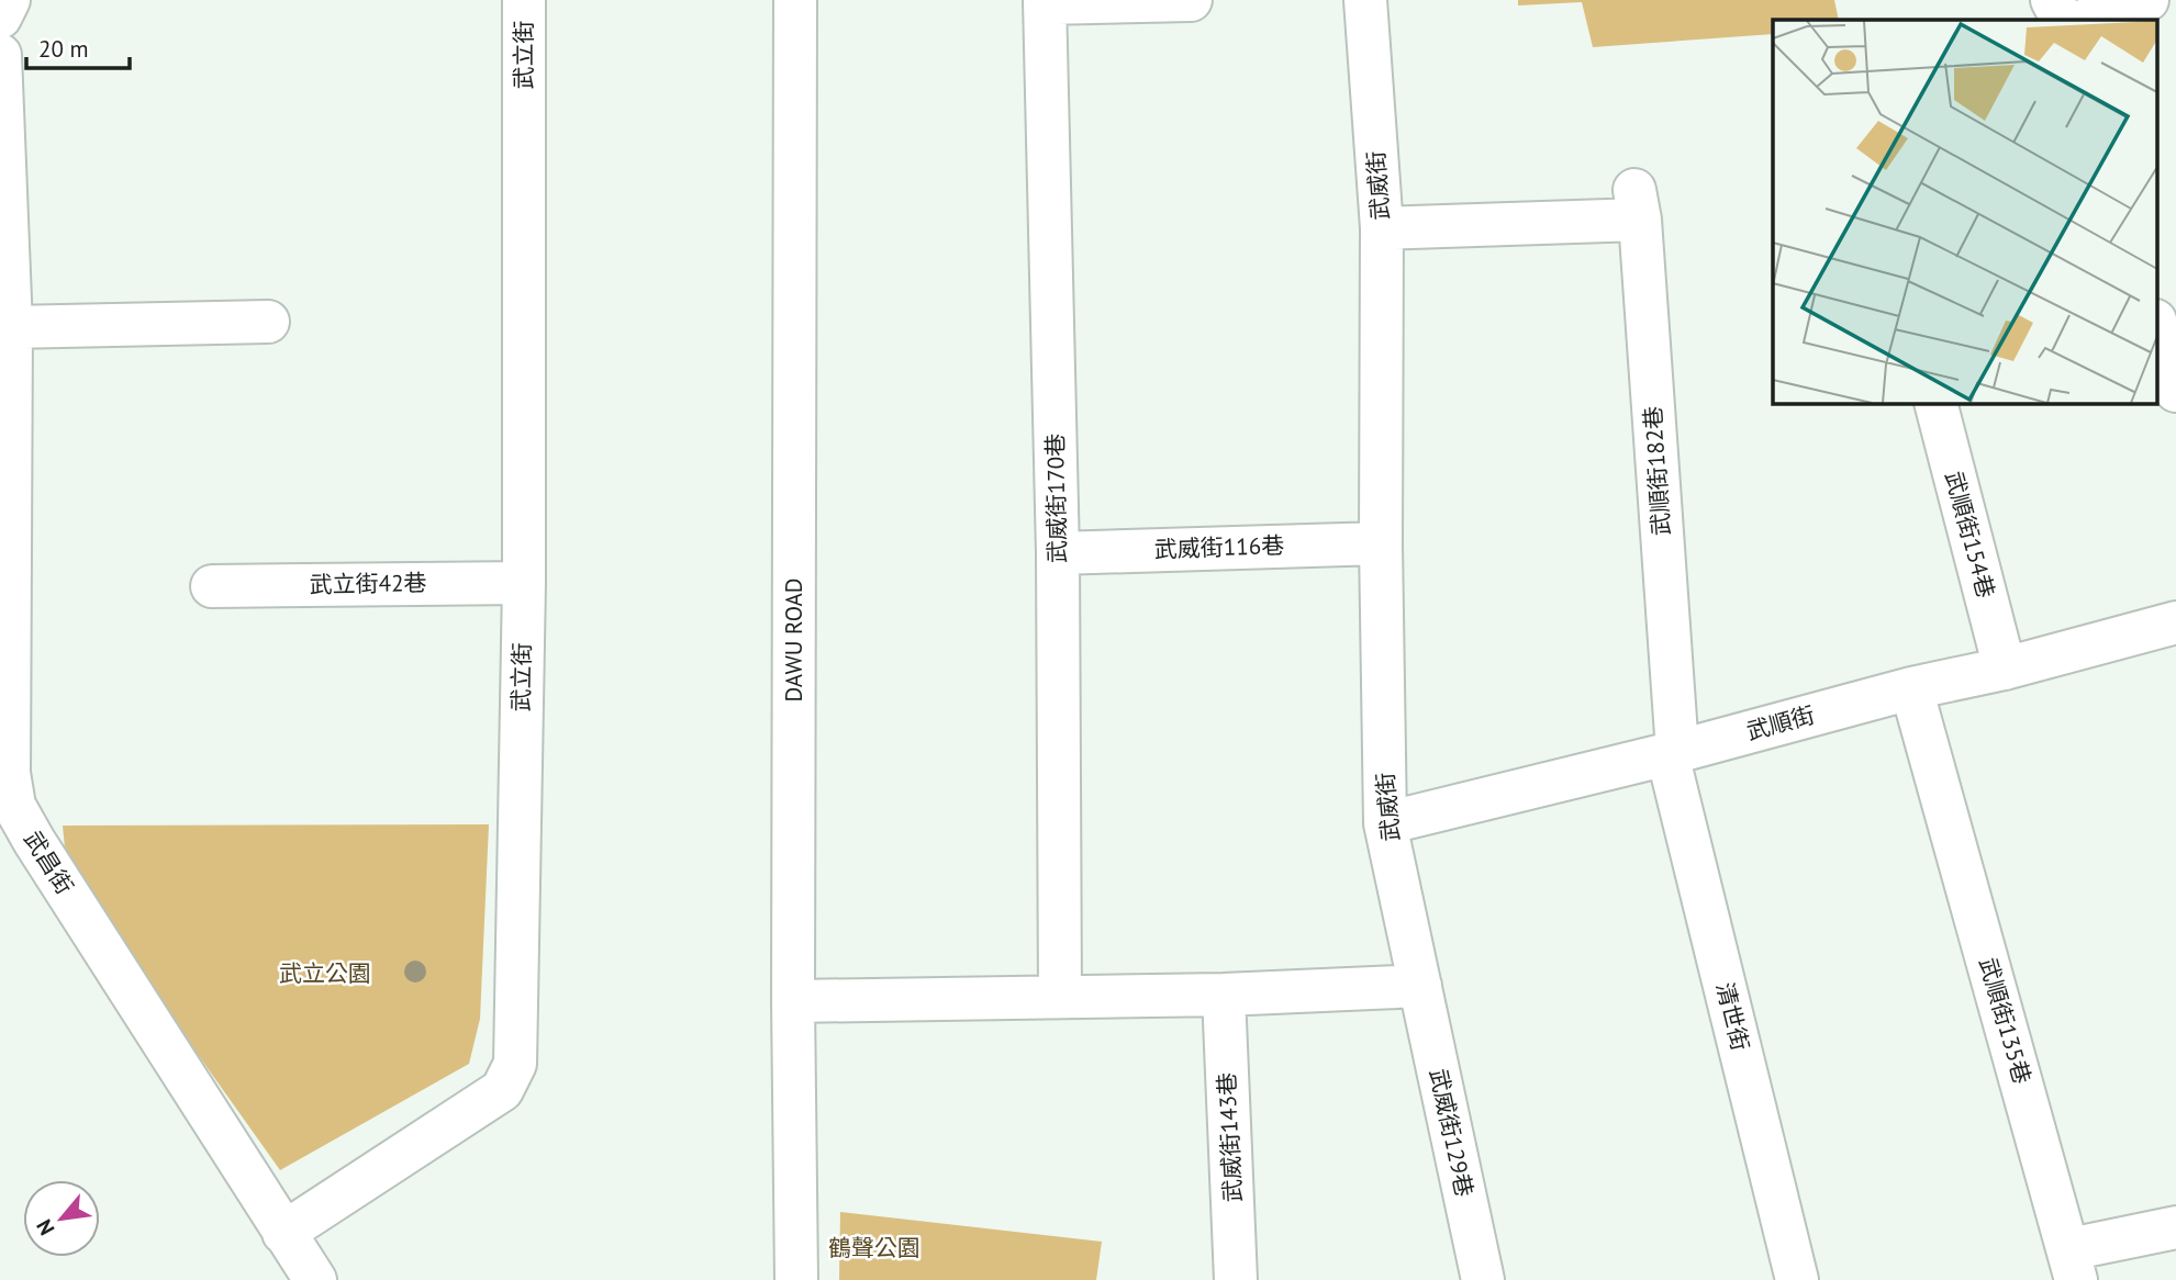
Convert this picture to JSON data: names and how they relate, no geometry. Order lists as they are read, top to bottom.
{
  "streets": {
    "street": [
      "武立街",
      "武威街",
      "武順街182巷",
      "武威街170巷",
      "武順街154巷",
      "武威街116巷",
      "武立街42巷",
      "DAWU ROAD",
      "武順街",
      "武昌街",
      "清世街",
      "武順街135巷",
      "武威街129巷",
      "武威街143巷"
    ]
  },
  "crossings": [
    ["武立街", "武立街42巷"],
    ["武立街", "武昌街"],
    ["武威街", "武順街182巷"],
    ["武威街", "武威街116巷"],
    ["武威街", "武順街"],
    ["武威街", "武威街129巷"],
    ["武順街182巷", "武順街"],
    ["武順街182巷", "清世街"],
    ["武威街170巷", "武威街116巷"],
    ["武順街154巷", "武順街"],
    ["武順街", "清世街"],
    ["武順街", "武順街135巷"]
  ],
  "parks": ["武立公園", "鶴聲公園"],
  "scale_bar": "20 m",
  "north": "bottom left"
}
